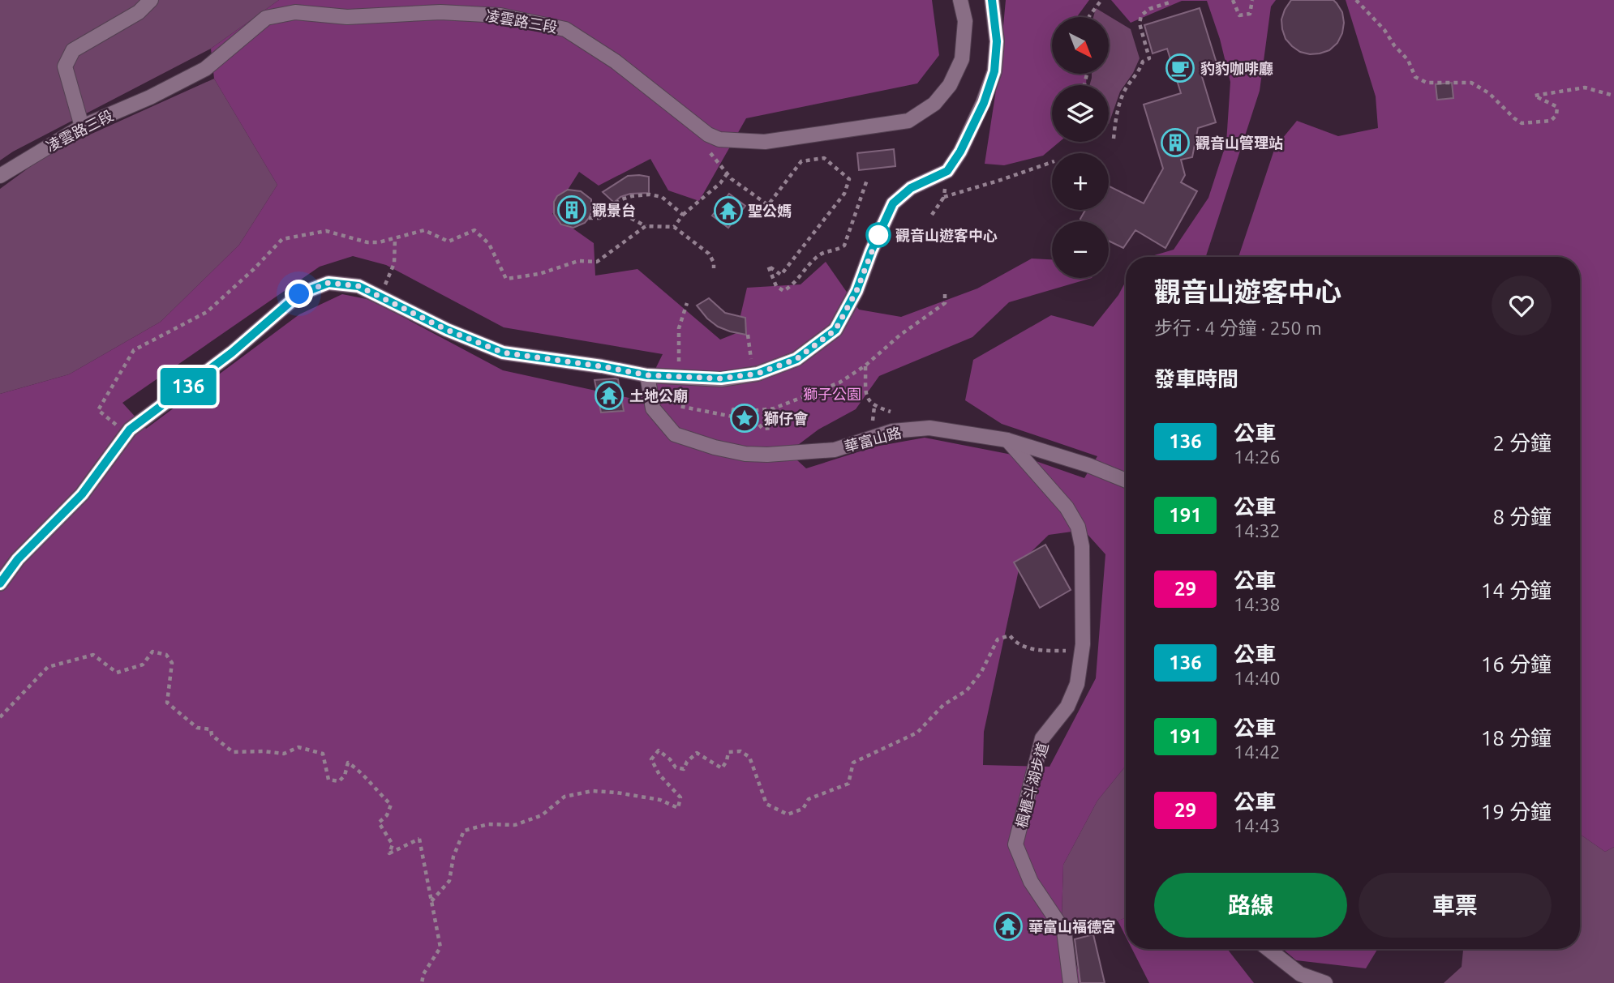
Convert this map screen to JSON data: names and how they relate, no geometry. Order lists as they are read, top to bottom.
{
  "streets": {
    "street": ["凌雲路三段", "華富山路", "楓櫃斗湖步道"]
  },
  "crossings": [
    ["華富山路", "楓櫃斗湖步道"]
  ],
  "parks": ["獅子公園"],
  "places": {
    "cafe": ["豹豹咖啡廳"],
    "building": ["觀音山管理站", "觀景台"],
    "temple": ["聖公媽", "土地公廟", "華富山福德宮"],
    "other": ["觀音山遊客中心"],
    "place": ["獅仔會"]
  },
  "lines": ["bus line 136"],
  "north": "bottom right",
  "page": {
    "on_map": "136",
    "map_buttons": ["+", "−"],
    "heading": [
      ["觀音山遊客中心", "步行 · 4 分鐘 · 250 m"],
      "發車時間"
    ],
    "list": [
      {
        "mark": "136",
        "name": "公車",
        "note": "14:26",
        "value": "2 分鐘"
      },
      {
        "mark": "191",
        "name": "公車",
        "note": "14:32",
        "value": "8 分鐘"
      },
      {
        "mark": "29",
        "name": "公車",
        "note": "14:38",
        "value": "14 分鐘"
      },
      {
        "mark": "136",
        "name": "公車",
        "note": "14:40",
        "value": "16 分鐘"
      },
      {
        "mark": "191",
        "name": "公車",
        "note": "14:42",
        "value": "18 分鐘"
      },
      {
        "mark": "29",
        "name": "公車",
        "note": "14:43",
        "value": "19 分鐘"
      }
    ],
    "buttons": ["路線", "車票"]
  }
}
